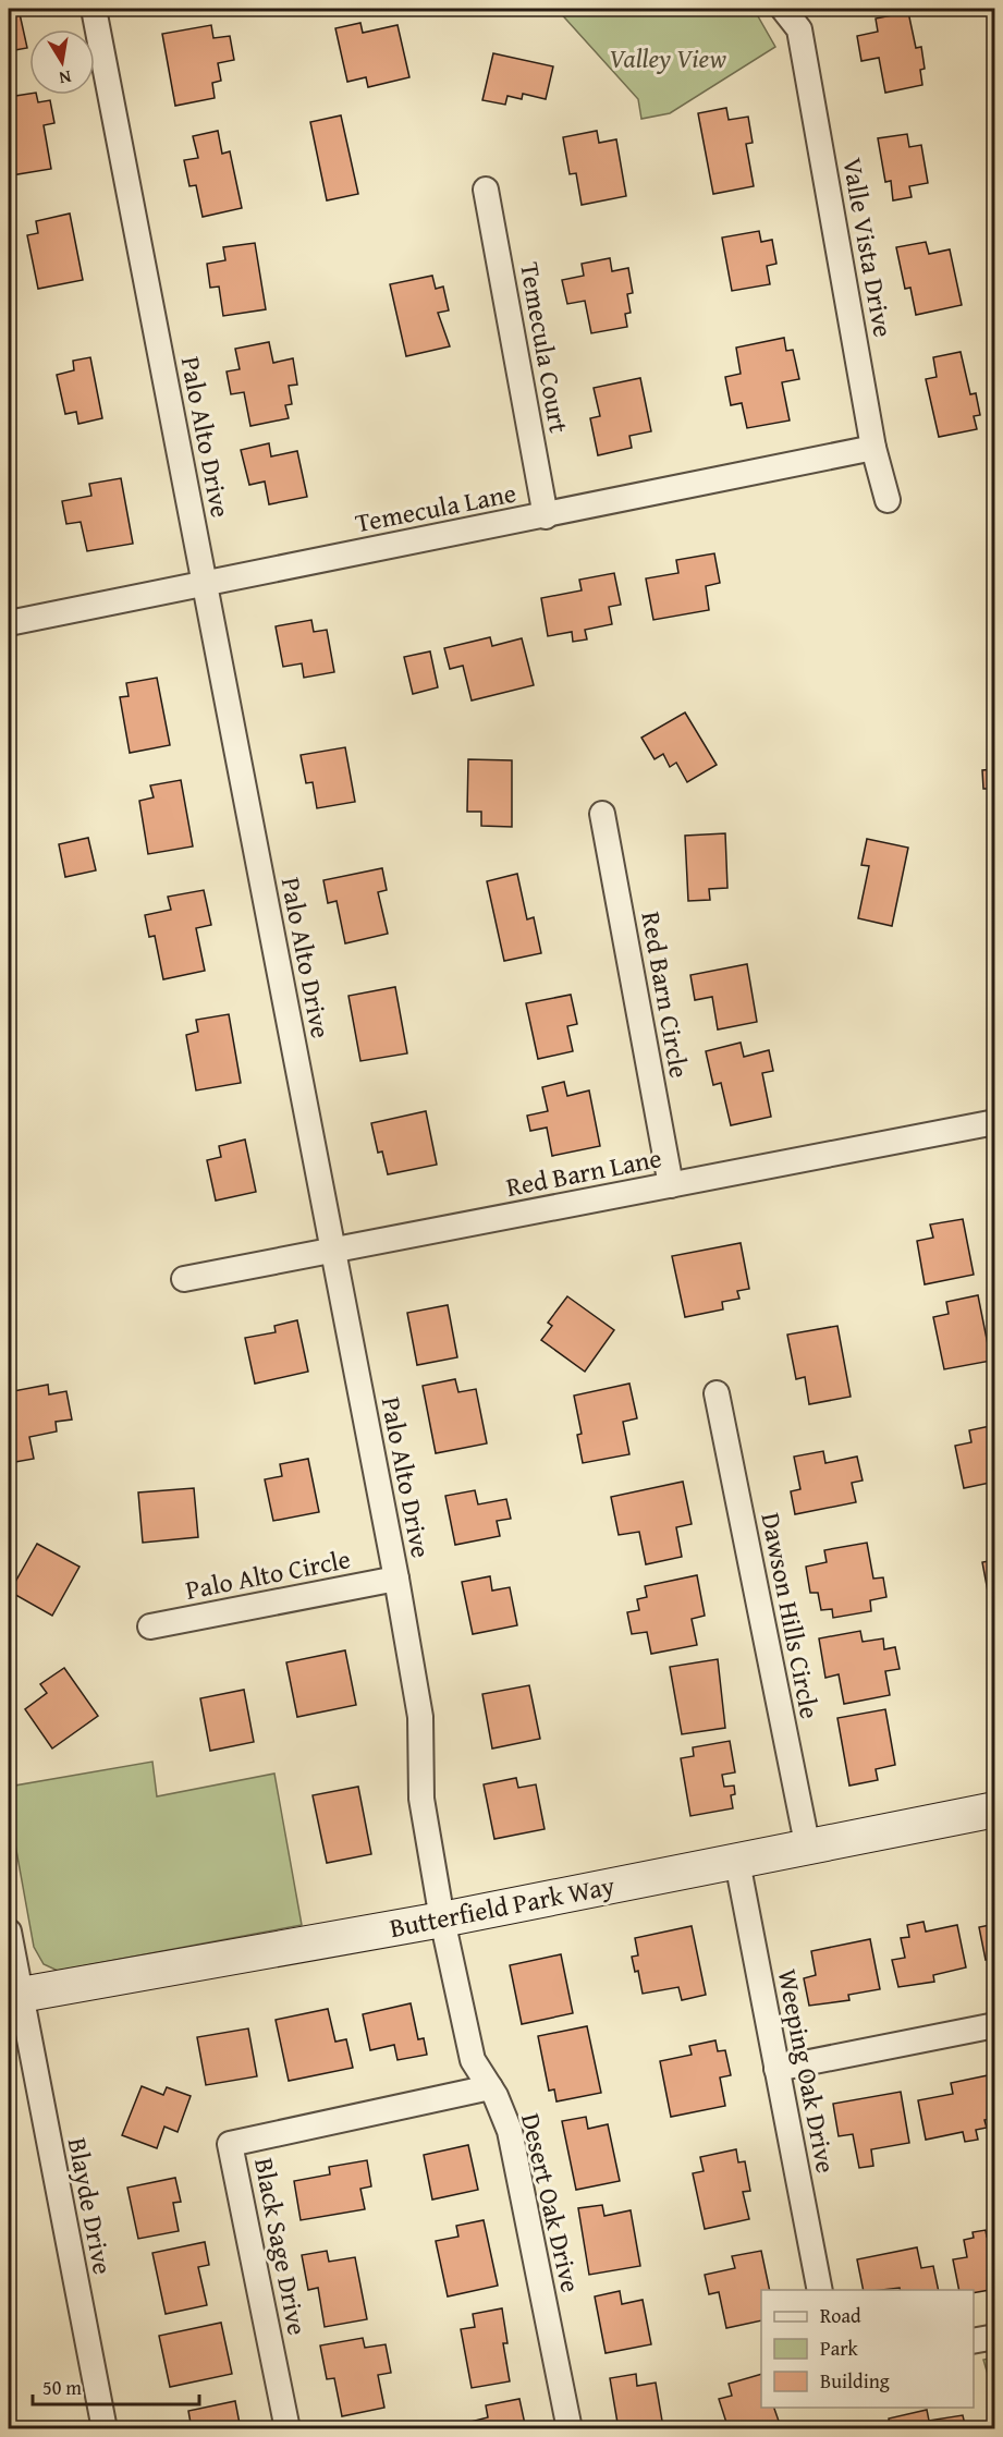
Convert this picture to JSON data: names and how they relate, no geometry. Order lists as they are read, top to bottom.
{
  "streets": {
    "street": [
      "Valle Vista Drive",
      "Temecula Court",
      "Palo Alto Drive",
      "Temecula Lane",
      "Red Barn Circle",
      "Red Barn Lane",
      "Palo Alto Circle",
      "Dawson Hills Circle",
      "Butterfield Park Way",
      "Weeping Oak Drive",
      "Desert Oak Drive",
      "Blayde Drive",
      "Black Sage Drive"
    ]
  },
  "crossings": [
    ["Valle Vista Drive", "Temecula Lane"],
    ["Temecula Court", "Temecula Lane"],
    ["Palo Alto Drive", "Temecula Lane"],
    ["Palo Alto Drive", "Red Barn Lane"],
    ["Palo Alto Drive", "Palo Alto Circle"],
    ["Palo Alto Drive", "Butterfield Park Way"],
    ["Palo Alto Drive", "Desert Oak Drive"],
    ["Red Barn Circle", "Red Barn Lane"],
    ["Dawson Hills Circle", "Butterfield Park Way"],
    ["Butterfield Park Way", "Weeping Oak Drive"],
    ["Butterfield Park Way", "Desert Oak Drive"],
    ["Butterfield Park Way", "Blayde Drive"],
    ["Desert Oak Drive", "Black Sage Drive"]
  ],
  "parks": ["Valley View"],
  "legend": ["Road", "Park", "Building"],
  "scale_bar": "50 m",
  "north": "bottom"
}
